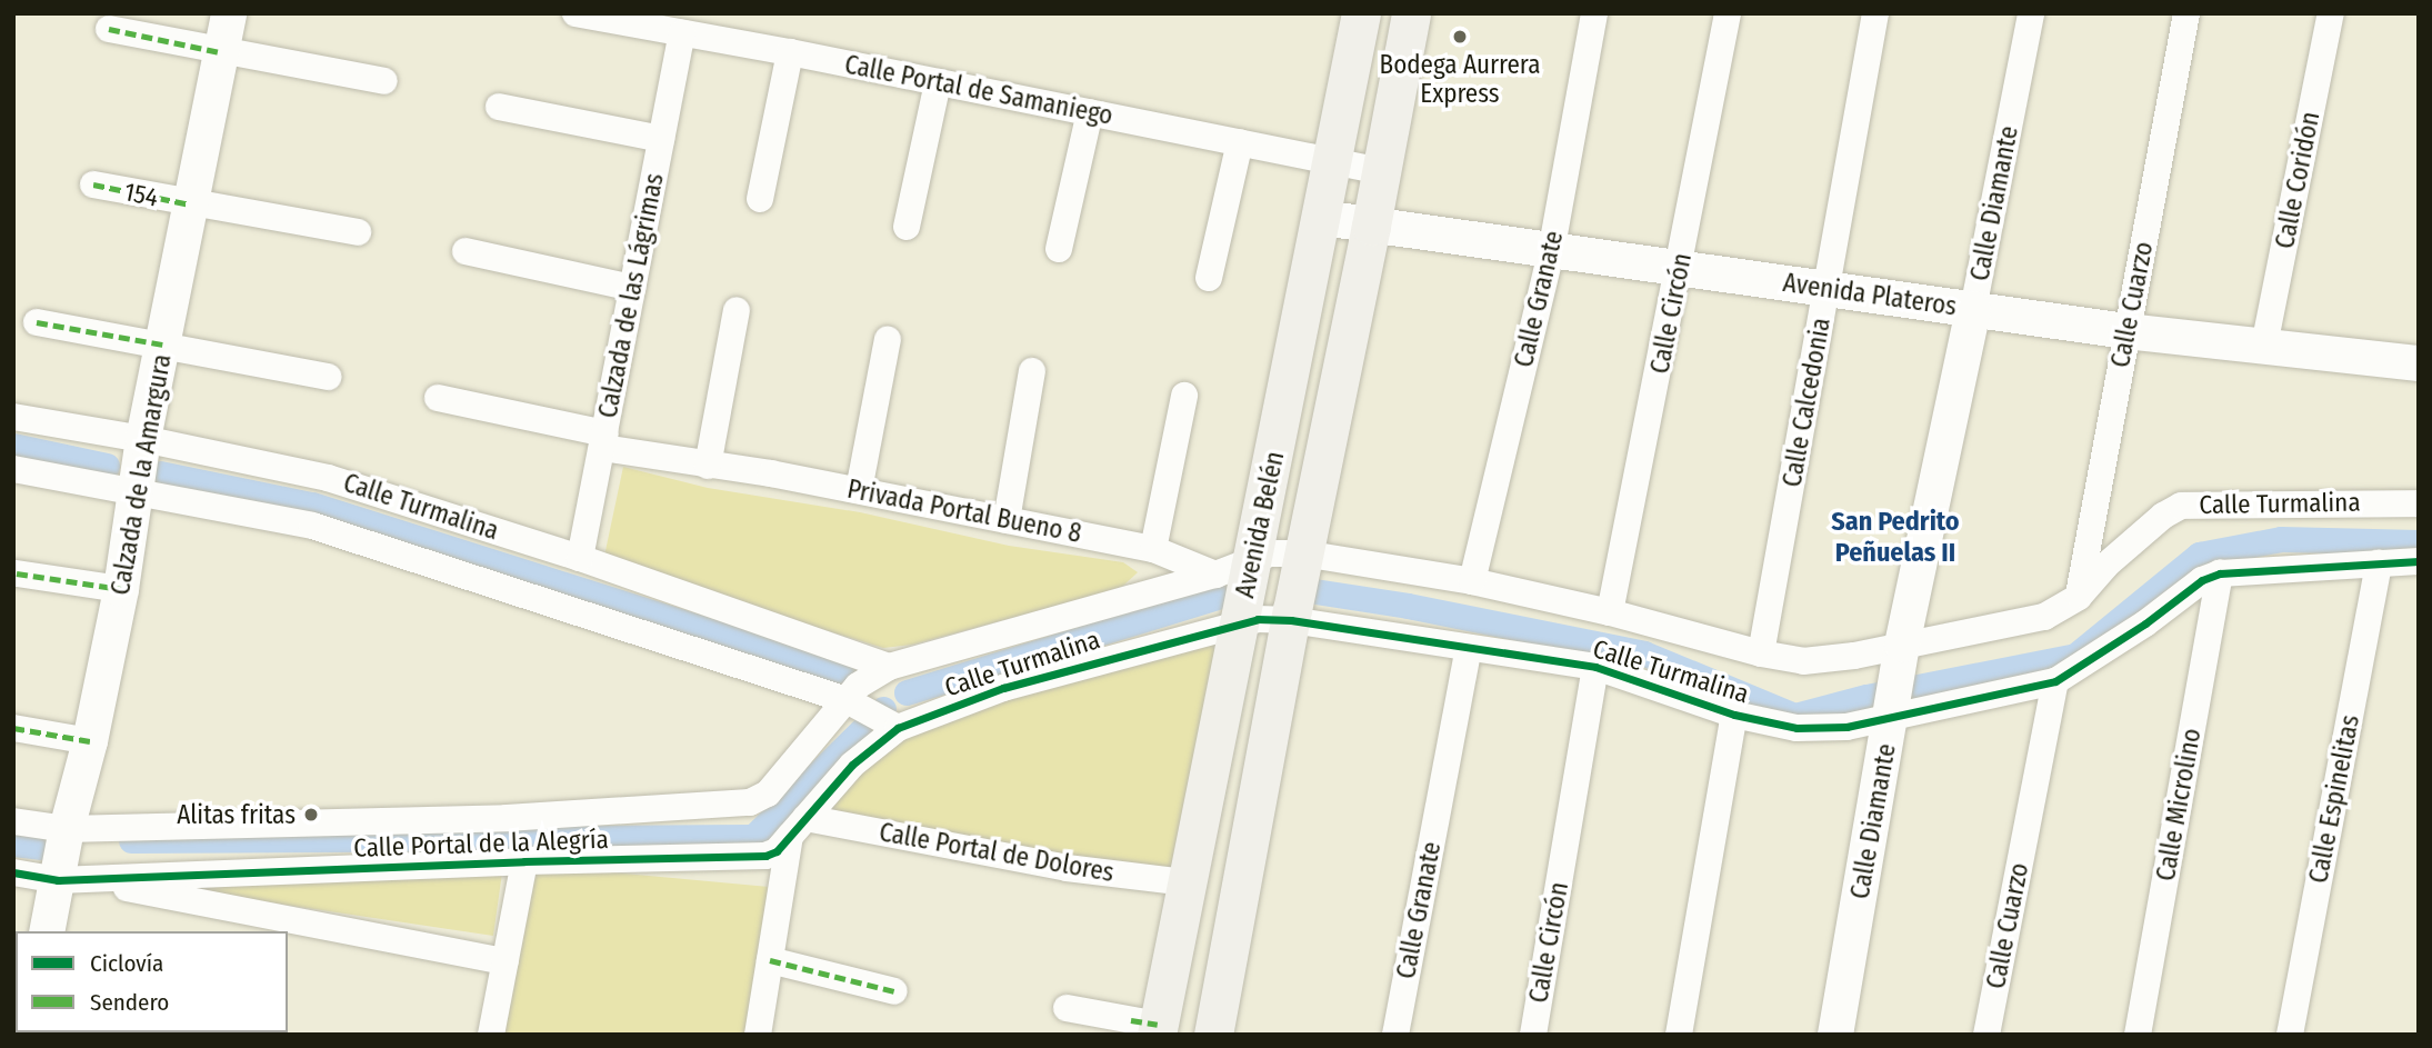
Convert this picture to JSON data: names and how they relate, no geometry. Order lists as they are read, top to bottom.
{
  "streets": {
    "main road": ["Avenida Belén"],
    "street": [
      "Calle Portal de Samaniego",
      "Calle Coridón",
      "154",
      "Calle Diamante",
      "Avenida Plateros",
      "Calzada de las Lágrimas",
      "Calle Granate",
      "Calle Cuarzo",
      "Calle Circón",
      "Calle Calcedonia",
      "Calzada de la Amargura",
      "Calle Turmalina",
      "Privada Portal Bueno 8",
      "Calle Espinelitas",
      "Calle Microlino",
      "Calle Portal de la Alegría",
      "Calle Portal de Dolores"
    ]
  },
  "crossings": [
    ["Calle Portal de Samaniego", "Calzada de las Lágrimas"],
    ["Calle Portal de Samaniego", "Avenida Belén"],
    ["Calle Coridón", "Avenida Plateros"],
    ["154", "Calzada de la Amargura"],
    ["Calle Diamante", "Avenida Plateros"],
    ["Calle Diamante", "Calle Turmalina"],
    ["Avenida Plateros", "Calle Granate"],
    ["Avenida Plateros", "Calle Cuarzo"],
    ["Avenida Plateros", "Calle Circón"],
    ["Avenida Plateros", "Calle Calcedonia"],
    ["Avenida Plateros", "Avenida Belén"],
    ["Calzada de las Lágrimas", "Calle Turmalina"],
    ["Calzada de las Lágrimas", "Privada Portal Bueno 8"],
    ["Calle Granate", "Calle Turmalina"],
    ["Calle Cuarzo", "Calle Turmalina"],
    ["Calle Circón", "Calle Turmalina"],
    ["Calle Calcedonia", "Calle Turmalina"],
    ["Calzada de la Amargura", "Calle Turmalina"],
    ["Calzada de la Amargura", "Calle Portal de la Alegría"],
    ["Calle Turmalina", "Privada Portal Bueno 8"],
    ["Calle Turmalina", "Avenida Belén"],
    ["Calle Turmalina", "Calle Espinelitas"],
    ["Calle Turmalina", "Calle Microlino"],
    ["Calle Turmalina", "Calle Portal de la Alegría"],
    ["Avenida Belén", "Calle Portal de Dolores"],
    ["Calle Portal de la Alegría", "Calle Portal de Dolores"]
  ],
  "districts": ["San Pedrito Peñuelas II"],
  "places": ["Bodega Aurrera Express", "Alitas fritas"],
  "legend": ["Ciclovía", "Sendero"]
}
